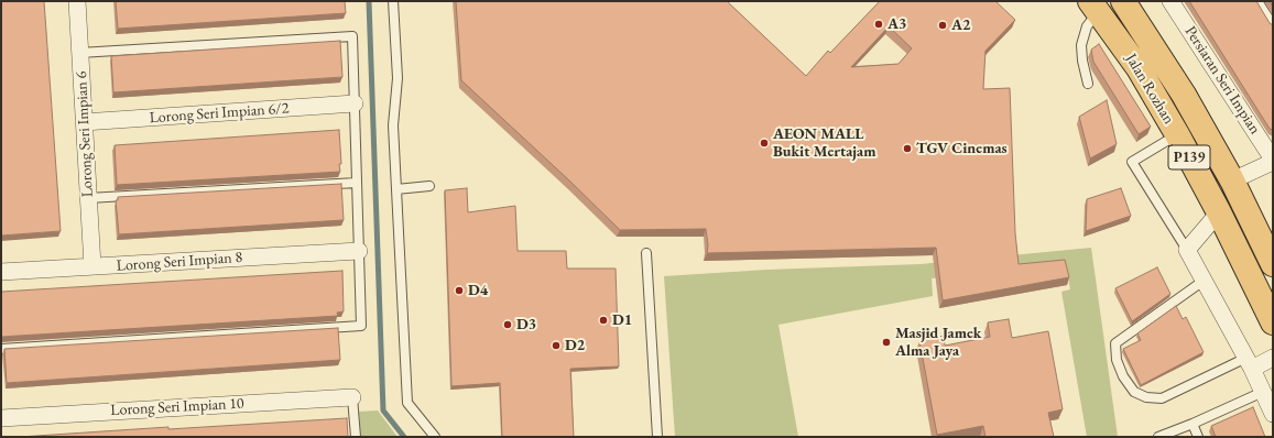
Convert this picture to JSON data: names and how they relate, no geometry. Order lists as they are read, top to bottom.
{
  "streets": {
    "main road": ["Jalan Rozhan", "P139"],
    "street": [
      "Persiaran Seri Impian",
      "Lorong Seri Impian 6/2",
      "Lorong Seri Impian 6",
      "Lorong Seri Impian 8",
      "Lorong Seri Impian 10"
    ]
  },
  "crossings": [
    ["Persiaran Seri Impian", "Jalan Rozhan"],
    ["Lorong Seri Impian 6/2", "Lorong Seri Impian 6"],
    ["Lorong Seri Impian 6", "Lorong Seri Impian 8"]
  ],
  "places": [
    "A3",
    "A2",
    "AEON MALL Bukit Mertajam",
    "TGV Cinemas",
    "D4",
    "D1",
    "D3",
    "Masjid Jamek Alma Jaya",
    "D2"
  ]
}
